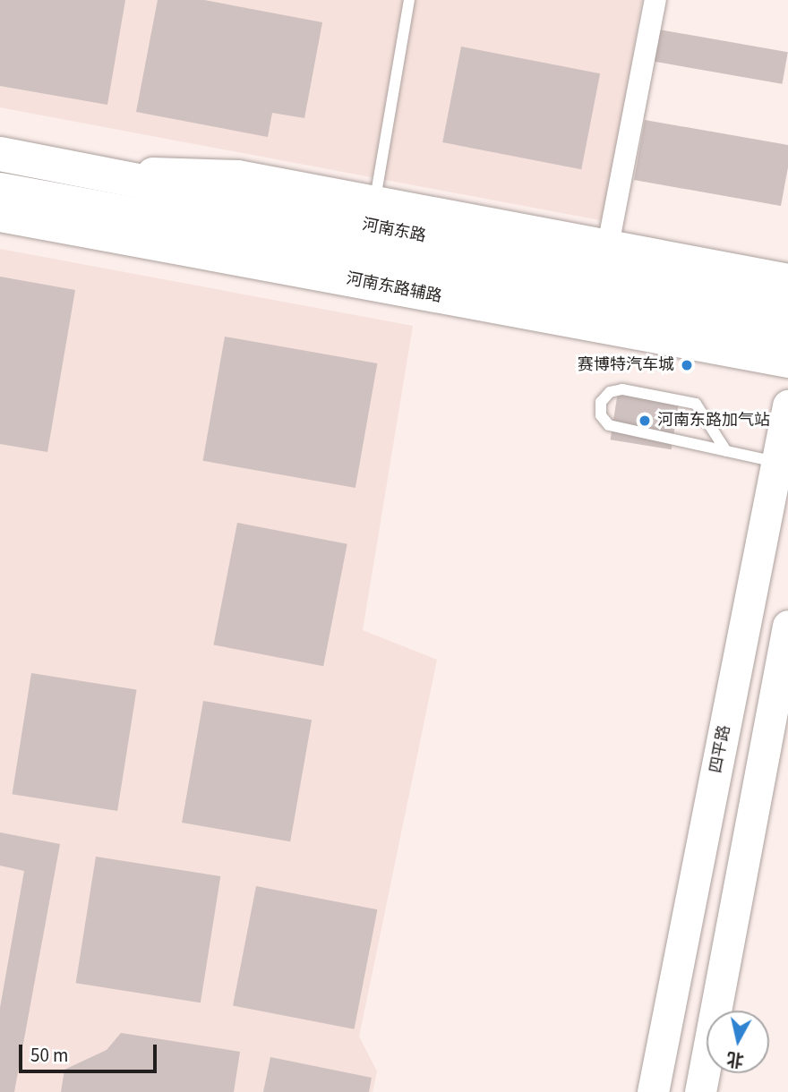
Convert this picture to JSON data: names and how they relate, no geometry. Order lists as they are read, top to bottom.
{
  "streets": {
    "main road": ["河南东路"],
    "street": ["河南东路辅路", "四平路"]
  },
  "places": ["赛博特汽车城", "河南东路加气站"],
  "scale_bar": "50 m",
  "north": "bottom"
}
